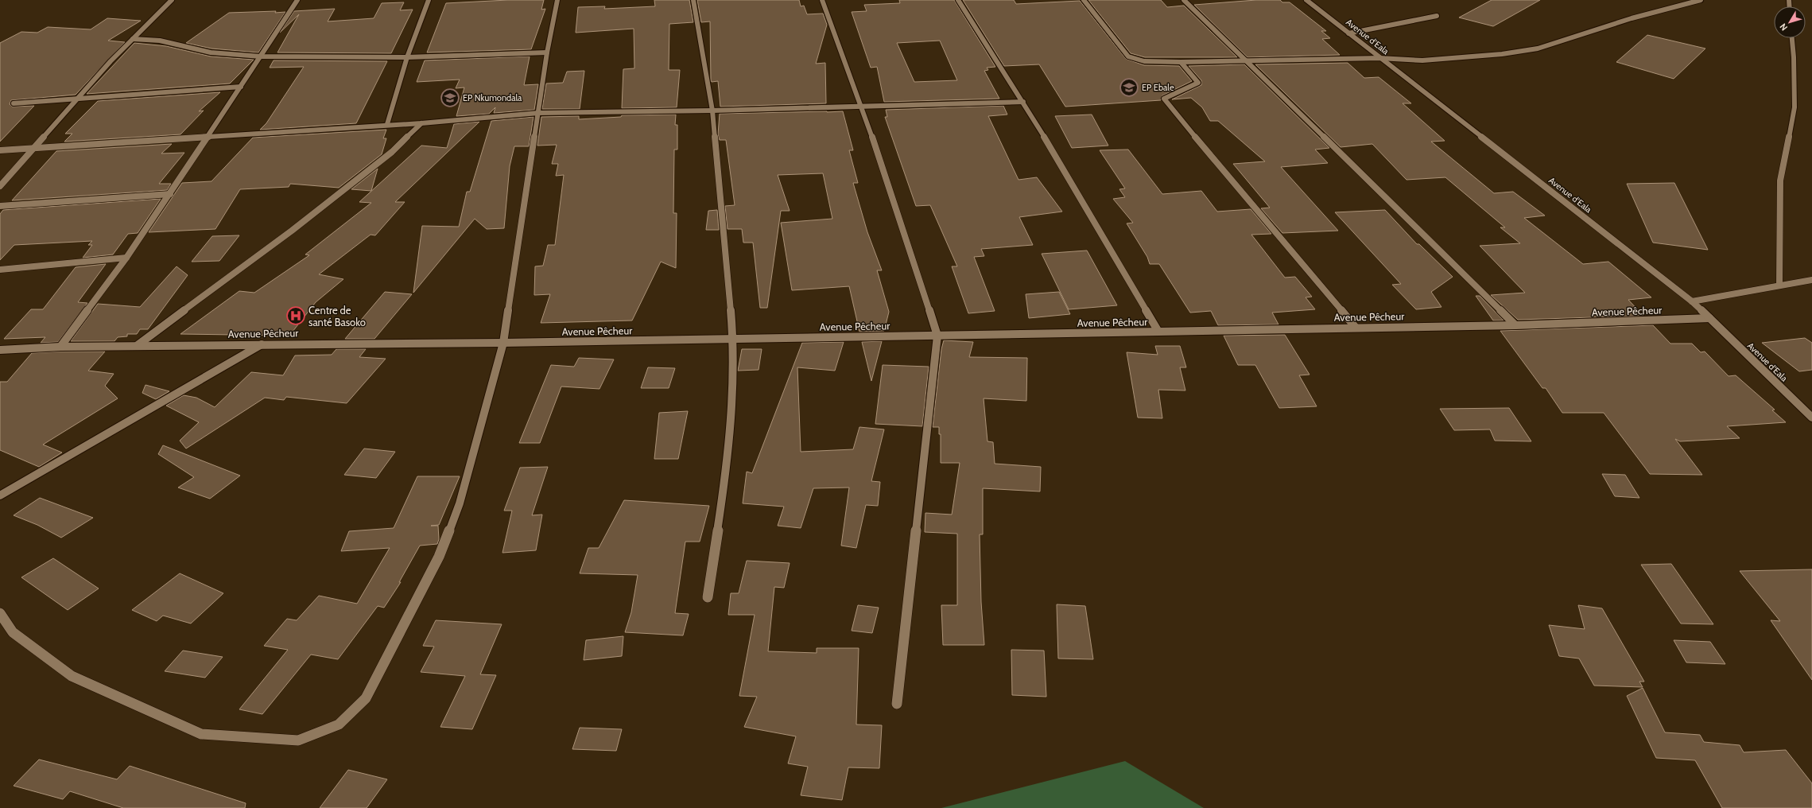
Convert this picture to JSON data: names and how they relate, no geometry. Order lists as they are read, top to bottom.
{
  "streets": {
    "street": ["Avenue d'Eala", "Avenue Pêcheur"]
  },
  "crossings": [
    ["Avenue d'Eala", "Avenue Pêcheur"]
  ],
  "places": {
    "school or university": ["EP Ebale", "EP Nkumondala"],
    "hospital": ["Centre de santé Basoko"]
  },
  "north": "bottom left"
}
